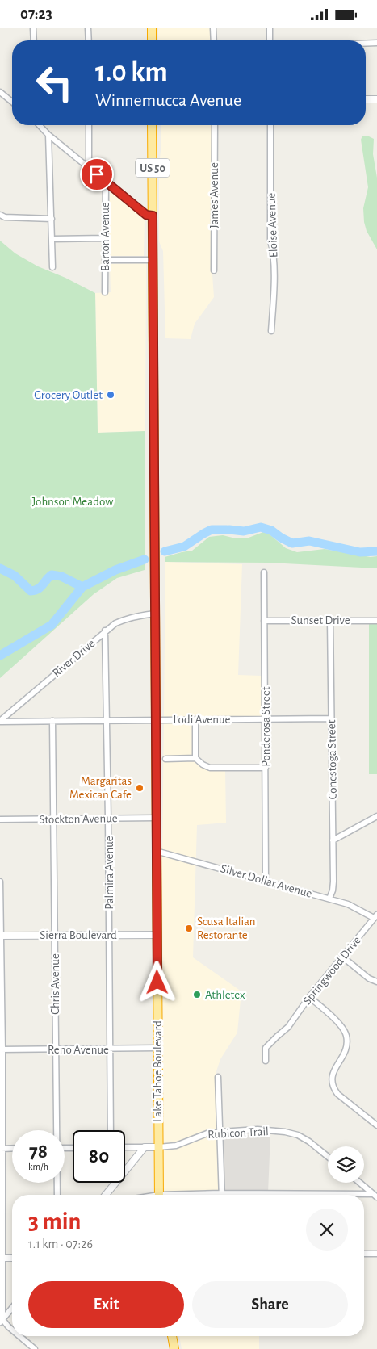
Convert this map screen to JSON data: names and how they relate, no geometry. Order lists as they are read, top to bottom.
{
  "streets": {
    "highway": ["US 50", "Lake Tahoe Boulevard"],
    "street": [
      "James Avenue",
      "Eloise Avenue",
      "Barton Avenue",
      "Sunset Drive",
      "River Drive",
      "Lodi Avenue",
      "Ponderosa Street",
      "Conestoga Street",
      "Stockton Avenue",
      "Palmira Avenue",
      "Silver Dollar Avenue",
      "Sierra Boulevard",
      "Springwood Drive",
      "Chris Avenue",
      "Reno Avenue",
      "Rubicon Trail"
    ]
  },
  "crossings": [
    ["Sunset Drive", "Ponderosa Street"],
    ["Sunset Drive", "Conestoga Street"],
    ["River Drive", "Lodi Avenue"],
    ["River Drive", "Palmira Avenue"],
    ["River Drive", "Lake Tahoe Boulevard"],
    ["Lodi Avenue", "Ponderosa Street"],
    ["Lodi Avenue", "Conestoga Street"],
    ["Lodi Avenue", "Palmira Avenue"],
    ["Lodi Avenue", "Chris Avenue"],
    ["Lodi Avenue", "Lake Tahoe Boulevard"],
    ["Ponderosa Street", "Silver Dollar Avenue"],
    ["Conestoga Street", "Silver Dollar Avenue"],
    ["Stockton Avenue", "Palmira Avenue"],
    ["Stockton Avenue", "Chris Avenue"],
    ["Stockton Avenue", "Lake Tahoe Boulevard"],
    ["Palmira Avenue", "Sierra Boulevard"],
    ["Palmira Avenue", "Reno Avenue"],
    ["Silver Dollar Avenue", "Springwood Drive"],
    ["Silver Dollar Avenue", "Lake Tahoe Boulevard"],
    ["Sierra Boulevard", "Chris Avenue"],
    ["Sierra Boulevard", "Lake Tahoe Boulevard"],
    ["Chris Avenue", "Reno Avenue"],
    ["Reno Avenue", "Lake Tahoe Boulevard"],
    ["Lake Tahoe Boulevard", "Rubicon Trail"]
  ],
  "parks": ["Johnson Meadow"],
  "places": [
    "Grocery Outlet",
    "Margaritas Mexican Cafe",
    "Scusa Italian Restorante",
    "Athletex"
  ],
  "page": {
    "status": "07:23",
    "turn": ["1.0 km", "Winnemucca Avenue"],
    "speed": "78 km/h",
    "limit": "80",
    "heading": ["3 min", "1.1 km · 07:26"],
    "buttons": ["Exit", "Share"]
  }
}
